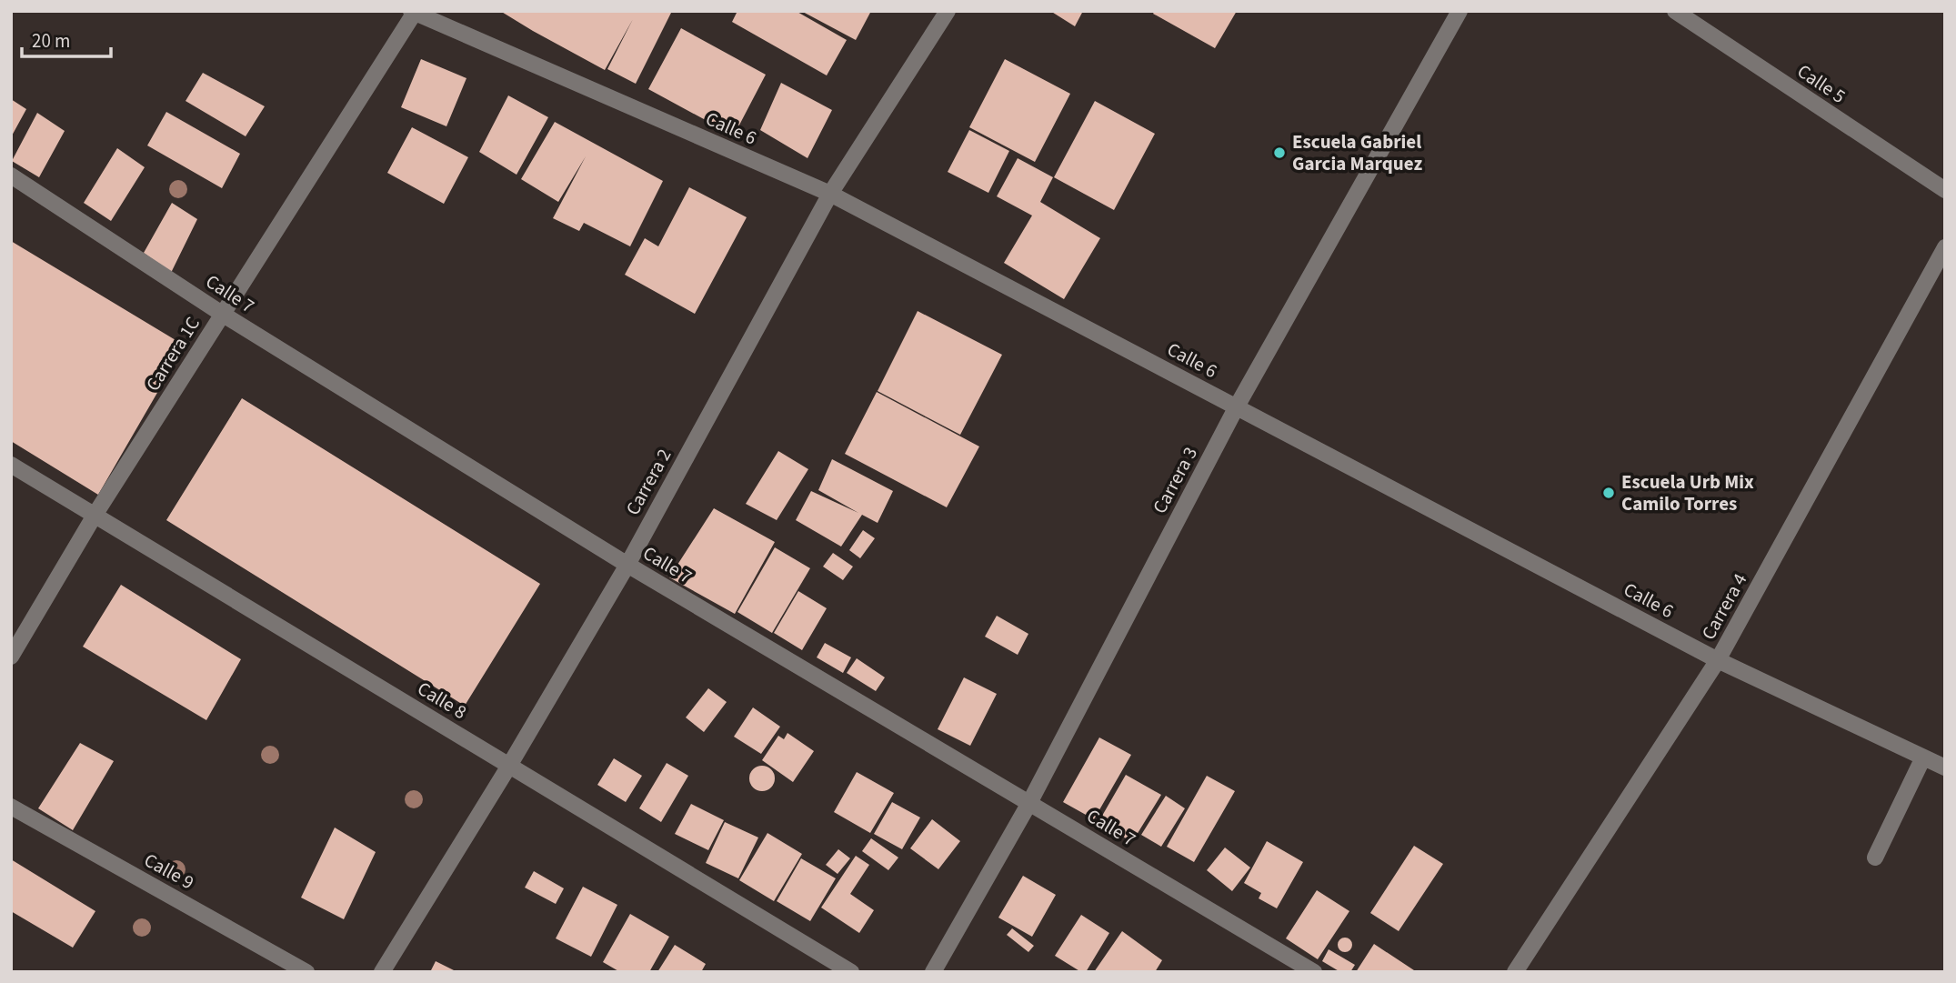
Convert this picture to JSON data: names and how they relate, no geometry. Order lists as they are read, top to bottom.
{
  "streets": {
    "street": [
      "Calle 5",
      "Calle 6",
      "Calle 7",
      "Carrera 1C",
      "Carrera 3",
      "Carrera 2",
      "Carrera 4",
      "Calle 8",
      "Calle 9"
    ]
  },
  "crossings": [
    ["Calle 6", "Carrera 1C"],
    ["Calle 6", "Carrera 3"],
    ["Calle 6", "Carrera 2"],
    ["Calle 6", "Carrera 4"],
    ["Calle 7", "Carrera 1C"],
    ["Calle 7", "Carrera 3"],
    ["Calle 7", "Carrera 2"],
    ["Carrera 1C", "Calle 8"],
    ["Carrera 2", "Calle 8"]
  ],
  "places": ["Escuela Gabriel Garcia Marquez", "Escuela Urb Mix Camilo Torres"],
  "scale_bar": "20 m"
}
